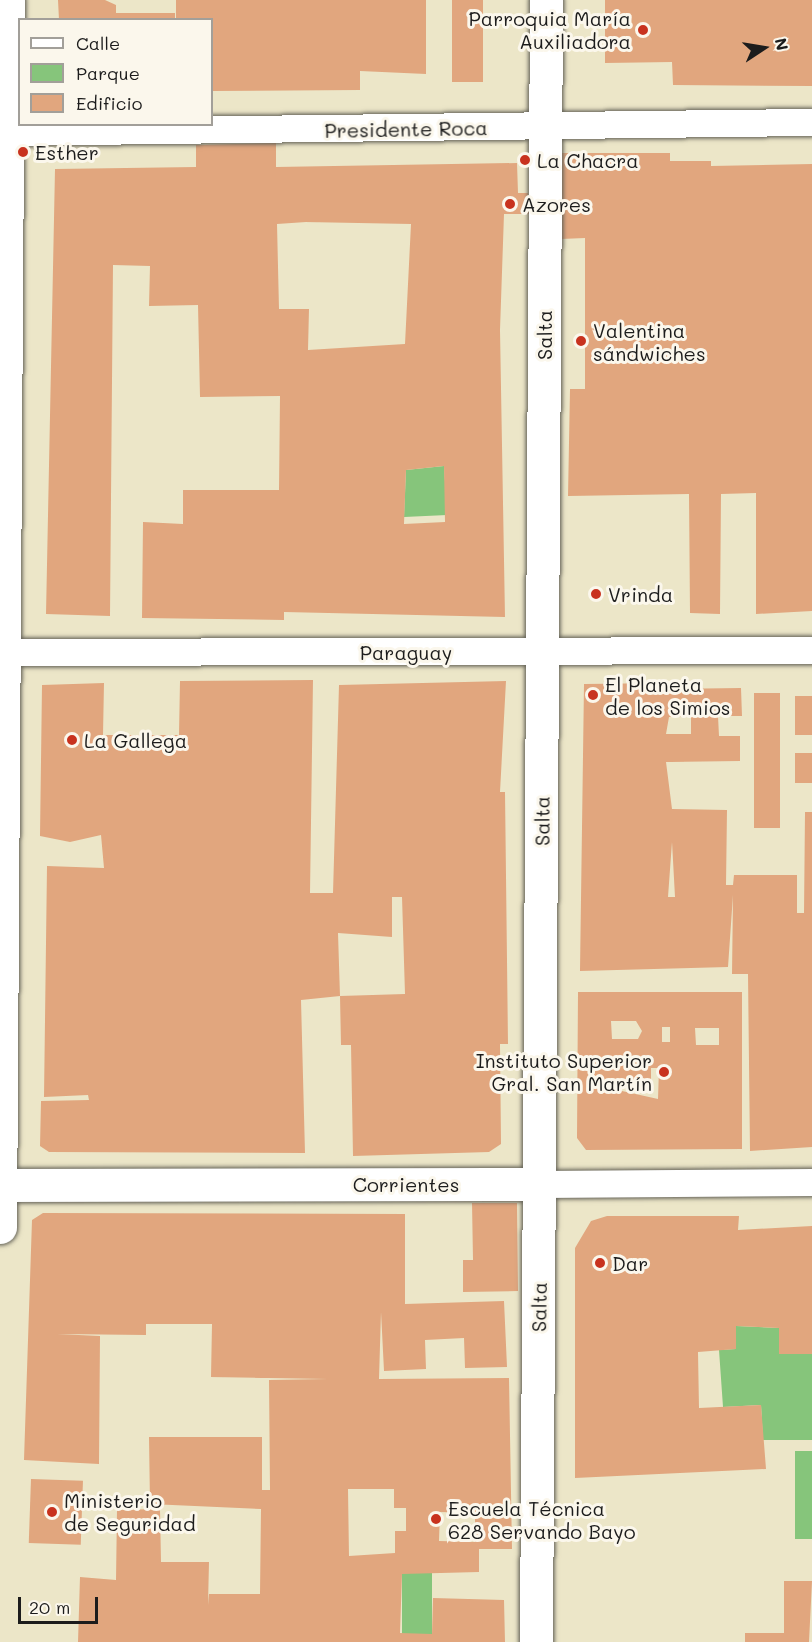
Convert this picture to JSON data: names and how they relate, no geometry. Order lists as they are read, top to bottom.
{
  "streets": {
    "main road": ["Salta", "Corrientes"],
    "street": ["Presidente Roca", "Paraguay"]
  },
  "crossings": [
    ["Presidente Roca", "Salta"],
    ["Salta", "Paraguay"],
    ["Salta", "Corrientes"]
  ],
  "places": [
    "Parroquia María Auxiliadora",
    "Esther",
    "La Chacra",
    "Azores",
    "Valentina sándwiches",
    "Vrinda",
    "El Planeta de los Simios",
    "La Gallega",
    "Instituto Superior Gral. San Martín",
    "Dar",
    "Ministerio de Seguridad",
    "Escuela Técnica 628 Servando Bayo"
  ],
  "legend": ["Calle", "Parque", "Edificio"],
  "scale_bar": "20 m",
  "north": "right"
}
